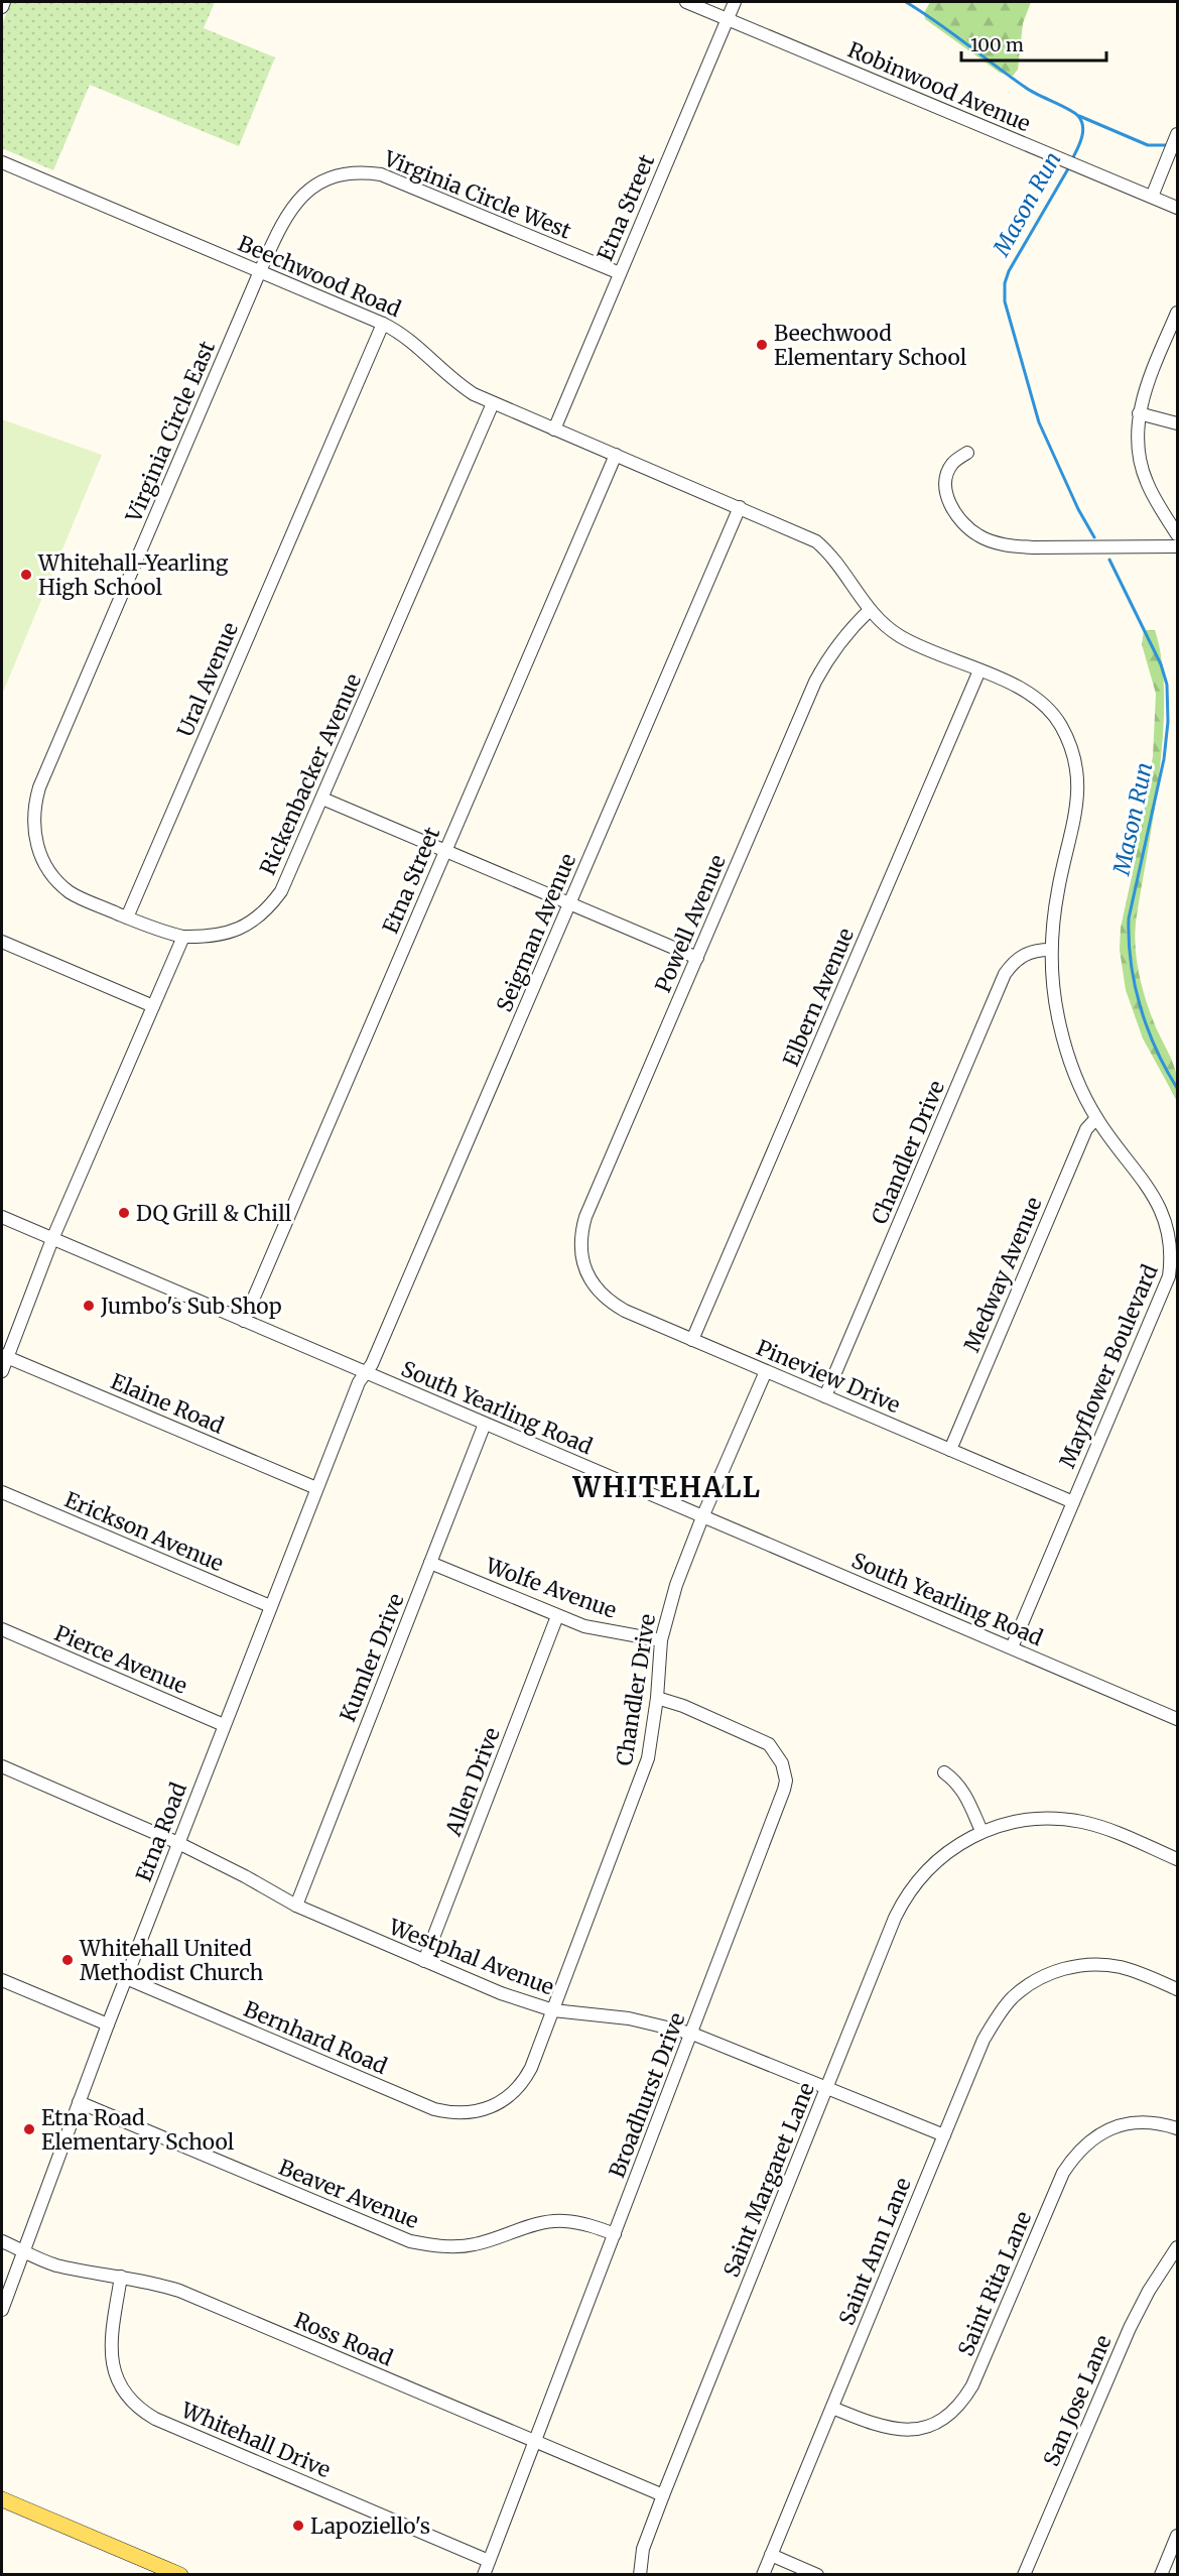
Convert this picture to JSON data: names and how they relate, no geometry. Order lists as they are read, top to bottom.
{
  "streets": {
    "street": [
      "Robinwood Avenue",
      "Virginia Circle West",
      "Etna Street",
      "Beechwood Road",
      "Virginia Circle East",
      "Ural Avenue",
      "Rickenbacker Avenue",
      "Powell Avenue",
      "Seigman Avenue",
      "Elbern Avenue",
      "Chandler Drive",
      "Medway Avenue",
      "Mayflower Boulevard",
      "Pineview Drive",
      "Elaine Road",
      "South Yearling Road",
      "Erickson Avenue",
      "Wolfe Avenue",
      "Kumler Drive",
      "Pierce Avenue",
      "Allen Drive",
      "Etna Road",
      "Westphal Avenue",
      "Bernhard Road",
      "Broadhurst Drive",
      "Saint Margaret Lane",
      "Beaver Avenue",
      "Saint Ann Lane",
      "Saint Rita Lane",
      "Ross Road",
      "San Jose Lane",
      "Whitehall Drive"
    ]
  },
  "crossings": [
    ["Robinwood Avenue", "Etna Street"],
    ["Virginia Circle West", "Etna Street"],
    ["Virginia Circle West", "Beechwood Road"],
    ["Virginia Circle West", "Virginia Circle East"],
    ["Etna Street", "Beechwood Road"],
    ["Etna Street", "South Yearling Road"],
    ["Beechwood Road", "Virginia Circle East"],
    ["Beechwood Road", "Ural Avenue"],
    ["Beechwood Road", "Rickenbacker Avenue"],
    ["Beechwood Road", "Seigman Avenue"],
    ["Beechwood Road", "Mayflower Boulevard"],
    ["Virginia Circle East", "Ural Avenue"],
    ["Virginia Circle East", "Rickenbacker Avenue"],
    ["Powell Avenue", "Mayflower Boulevard"],
    ["Powell Avenue", "Pineview Drive"],
    ["Seigman Avenue", "Mayflower Boulevard"],
    ["Seigman Avenue", "South Yearling Road"],
    ["Seigman Avenue", "Etna Road"],
    ["Elbern Avenue", "Mayflower Boulevard"],
    ["Elbern Avenue", "Pineview Drive"],
    ["Chandler Drive", "Mayflower Boulevard"],
    ["Chandler Drive", "Pineview Drive"],
    ["Chandler Drive", "South Yearling Road"],
    ["Chandler Drive", "Wolfe Avenue"],
    ["Chandler Drive", "Westphal Avenue"],
    ["Chandler Drive", "Bernhard Road"],
    ["Chandler Drive", "Broadhurst Drive"],
    ["Medway Avenue", "Mayflower Boulevard"],
    ["Medway Avenue", "Pineview Drive"],
    ["Mayflower Boulevard", "Pineview Drive"],
    ["Mayflower Boulevard", "South Yearling Road"],
    ["Elaine Road", "Etna Road"],
    ["South Yearling Road", "Kumler Drive"],
    ["South Yearling Road", "Etna Road"],
    ["Erickson Avenue", "Etna Road"],
    ["Wolfe Avenue", "Kumler Drive"],
    ["Wolfe Avenue", "Allen Drive"],
    ["Kumler Drive", "Westphal Avenue"],
    ["Pierce Avenue", "Etna Road"],
    ["Allen Drive", "Westphal Avenue"],
    ["Etna Road", "Westphal Avenue"],
    ["Etna Road", "Bernhard Road"],
    ["Etna Road", "Beaver Avenue"],
    ["Etna Road", "Ross Road"],
    ["Westphal Avenue", "Broadhurst Drive"],
    ["Westphal Avenue", "Saint Margaret Lane"],
    ["Westphal Avenue", "Saint Ann Lane"],
    ["Broadhurst Drive", "Beaver Avenue"],
    ["Broadhurst Drive", "Ross Road"],
    ["Broadhurst Drive", "Whitehall Drive"],
    ["Saint Margaret Lane", "Ross Road"],
    ["Saint Ann Lane", "Saint Rita Lane"],
    ["Ross Road", "Whitehall Drive"]
  ],
  "districts": ["WHITEHALL"],
  "water": ["Mason Run"],
  "places": [
    "Beechwood Elementary School",
    "Whitehall-Yearling High School",
    "DQ Grill & Chill",
    "Jumbo's Sub Shop",
    "Whitehall United Methodist Church",
    "Etna Road Elementary School",
    "Lapoziello's"
  ],
  "scale_bar": "100 m"
}
